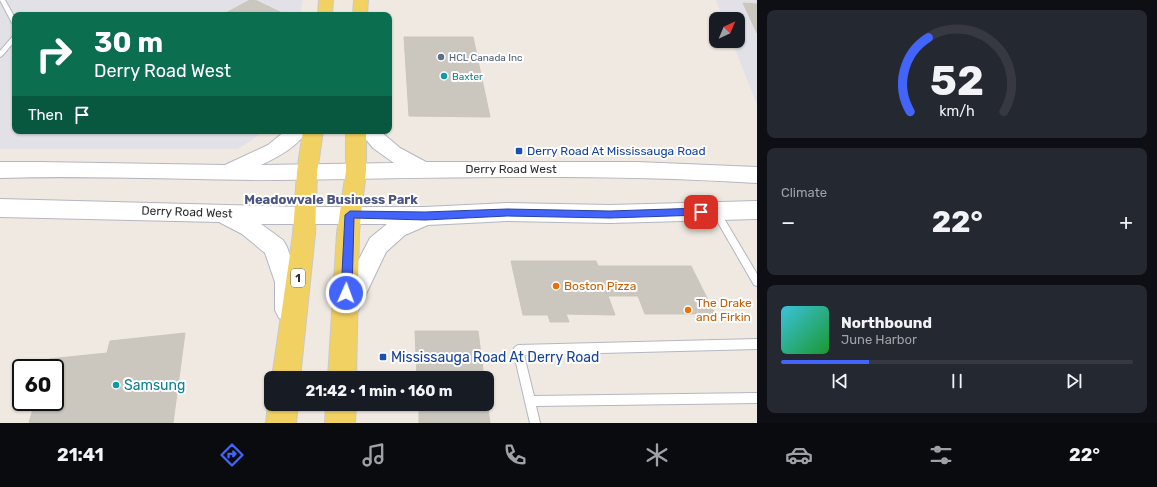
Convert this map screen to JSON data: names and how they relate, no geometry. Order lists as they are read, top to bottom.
{
  "streets": {
    "main road": ["Derry Road West", "1"]
  },
  "crossings": [
    ["Derry Road West", "1"]
  ],
  "districts": ["Meadowvale Business Park"],
  "places": {
    "other": [
      "HCL Canada Inc",
      "Baxter",
      "Boston Pizza",
      "The Drake and Firkin",
      "Samsung"
    ],
    "transit": ["Derry Road At Mississauga Road", "Mississauga Road At Derry Road"]
  },
  "north": "top right",
  "page": {
    "turn": ["30 m", "Derry Road West"],
    "then": "Then",
    "tile": "Climate",
    "heat": ["−", "22°", "+"],
    "song": ["Northbound", "June Harbor"],
    "limit": "60",
    "trip": "21:42 · 1 min · 160 m",
    "tabs": ["21:41", "22°"],
    "gauge": ["52", "km/h"]
  }
}
